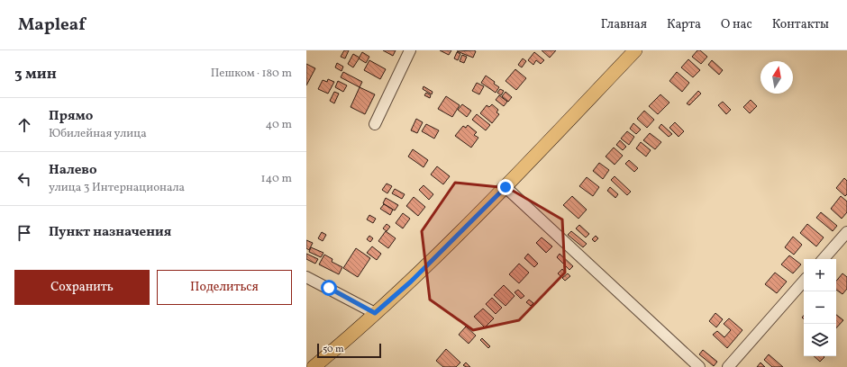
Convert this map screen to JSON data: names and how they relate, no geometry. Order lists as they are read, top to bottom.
{
  "scale_bar": "50 m",
  "north": "top",
  "page": {
    "header": "Mapleaf",
    "nav": [
      "Главная",
      "Карта",
      "О нас",
      "Контакты"
    ],
    "heading": ["3 мин", "Пешком · 180 m"],
    "list": [
      ["Прямо", "Юбилейная улица", "40 m"],
      ["Налево", "улица 3 Интернационала", "140 m"],
      "Пункт назначения"
    ],
    "buttons": ["Сохранить", "Поделиться"],
    "map_buttons": ["+", "−"],
    "scale": "50 m"
  }
}
